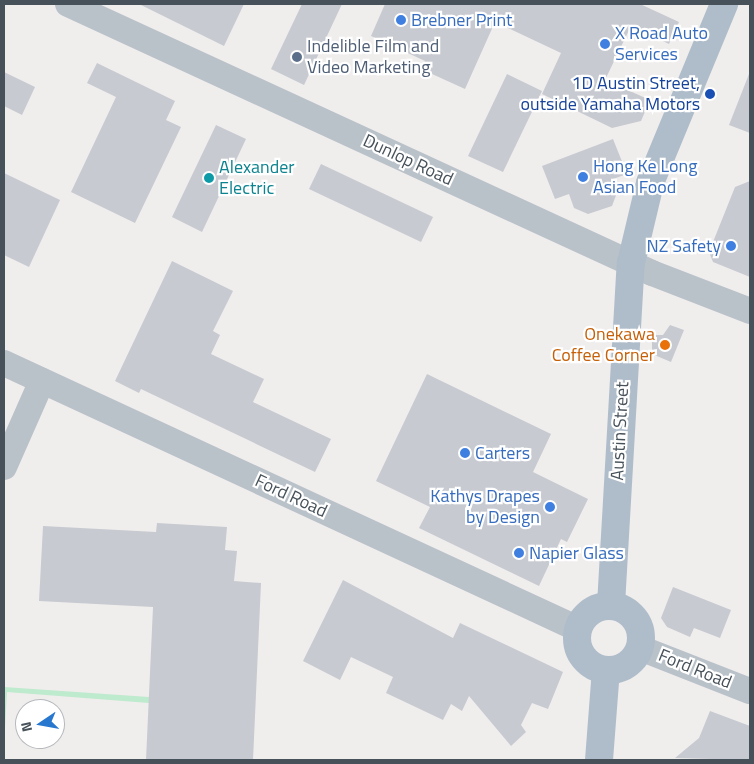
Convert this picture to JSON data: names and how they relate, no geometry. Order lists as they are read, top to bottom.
{
  "streets": {
    "main road": ["Austin Street"],
    "street": ["Dunlop Road", "Ford Road"]
  },
  "crossings": [
    ["Dunlop Road", "Austin Street"],
    ["Austin Street", "Ford Road"]
  ],
  "places": [
    "Brebner Print",
    "X Road Auto Services",
    "Indelible Film and Video Marketing",
    "1D Austin Street, outside Yamaha Motors",
    "Hong Ke Long Asian Food",
    "Alexander Electric",
    "NZ Safety",
    "Onekawa Coffee Corner",
    "Carters",
    "Kathys Drapes by Design",
    "Napier Glass"
  ],
  "north": "left"
}
